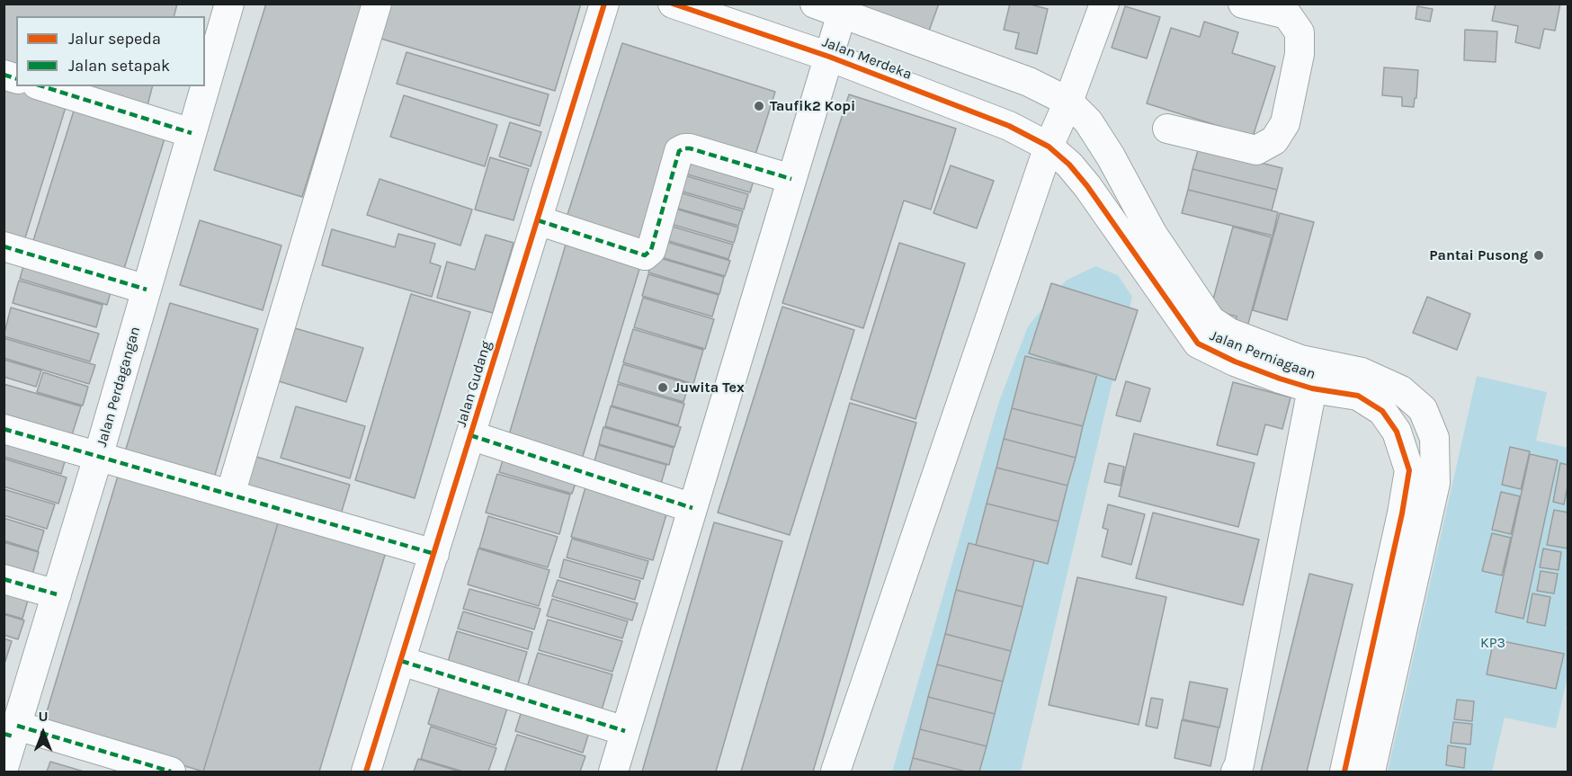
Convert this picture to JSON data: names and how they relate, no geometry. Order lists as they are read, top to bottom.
{
  "streets": {
    "street": [
      "Jalan Merdeka",
      "Jalan Perniagaan",
      "Jalan Gudang",
      "Jalan Perdagangan"
    ]
  },
  "crossings": [
    ["Jalan Merdeka", "Jalan Perniagaan"]
  ],
  "parks": ["KP3"],
  "places": ["Taufik2 Kopi", "Pantai Pusong", "Juwita Tex"],
  "legend": ["Jalur sepeda", "Jalan setapak"],
  "north": "top"
}
